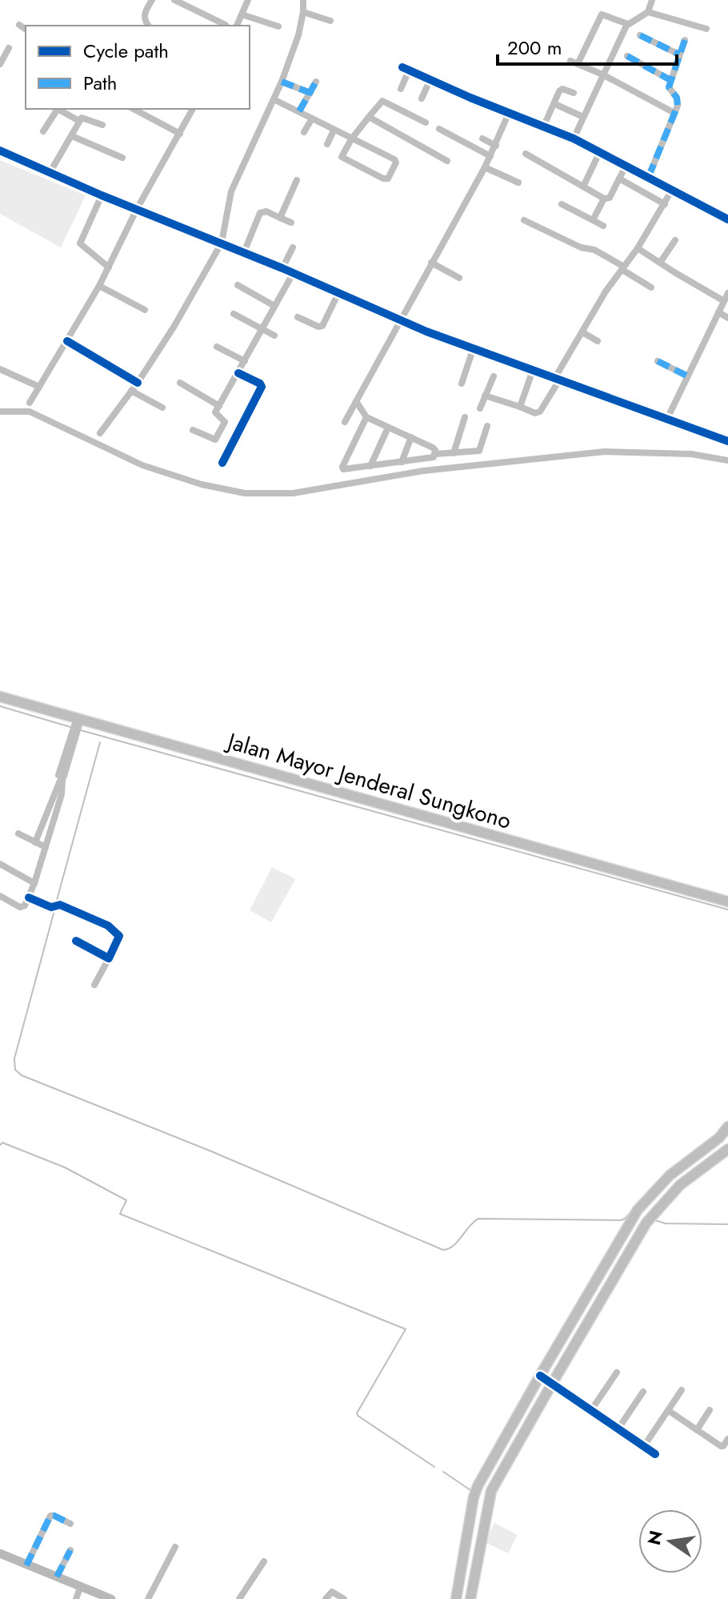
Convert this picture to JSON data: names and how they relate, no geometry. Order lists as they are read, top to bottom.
{
  "streets": {
    "main road": ["Jalan Mayor Jenderal Sungkono"]
  },
  "legend": ["Cycle path", "Path"],
  "scale_bar": "200 m",
  "north": "left"
}
